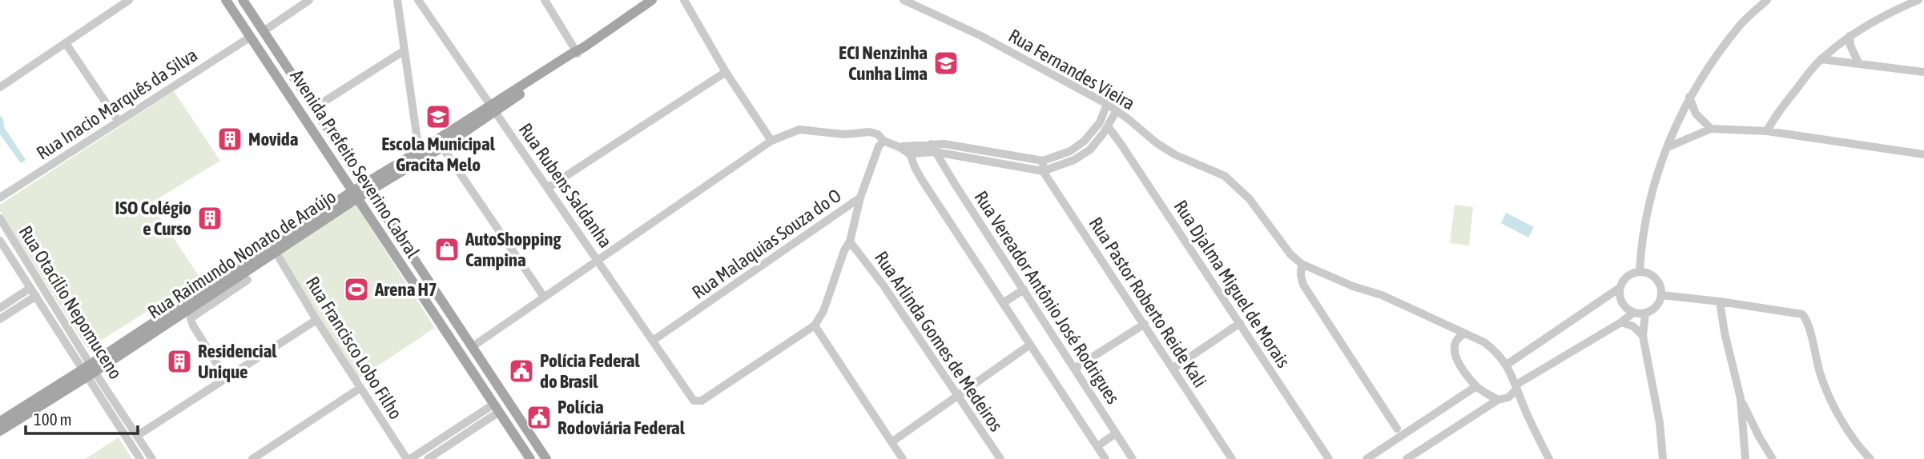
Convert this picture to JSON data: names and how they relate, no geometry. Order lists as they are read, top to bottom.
{
  "streets": {
    "main road": ["Avenida Prefeito Severino Cabral", "Rua Raimundo Nonato de Araújo"],
    "street": [
      "Rua Fernandes Vieira",
      "Rua Inacio Marquês da Silva",
      "Rua Rubens Saldanha",
      "Rua Malaquias Souza do O",
      "Rua Djalma Miguel de Morais",
      "Rua Vereador Antônio José Rodrigues",
      "Rua Otacílio Nepomuceno",
      "Rua Pastor Roberto Reide Kali",
      "Rua Arlinda Gomes de Medeiros",
      "Rua Francisco Lobo Filho"
    ]
  },
  "crossings": [
    ["Rua Inacio Marquês da Silva", "Avenida Prefeito Severino Cabral"],
    ["Avenida Prefeito Severino Cabral", "Rua Raimundo Nonato de Araújo"],
    ["Rua Rubens Saldanha", "Rua Malaquias Souza do O"],
    ["Rua Rubens Saldanha", "Rua Raimundo Nonato de Araújo"],
    ["Rua Raimundo Nonato de Araújo", "Rua Otacílio Nepomuceno"],
    ["Rua Raimundo Nonato de Araújo", "Rua Francisco Lobo Filho"]
  ],
  "places": {
    "school or university": ["ECI Nenzinha Cunha Lima", "Escola Municipal Gracita Melo"],
    "building": ["Movida", "ISO Colégio e Curso", "Residencial Unique"],
    "shop": ["AutoShopping Campina"],
    "sports": ["Arena H7"],
    "public building": ["Polícia Federal do Brasil", "Polícia Rodoviária Federal"]
  },
  "scale_bar": "100 m"
}
